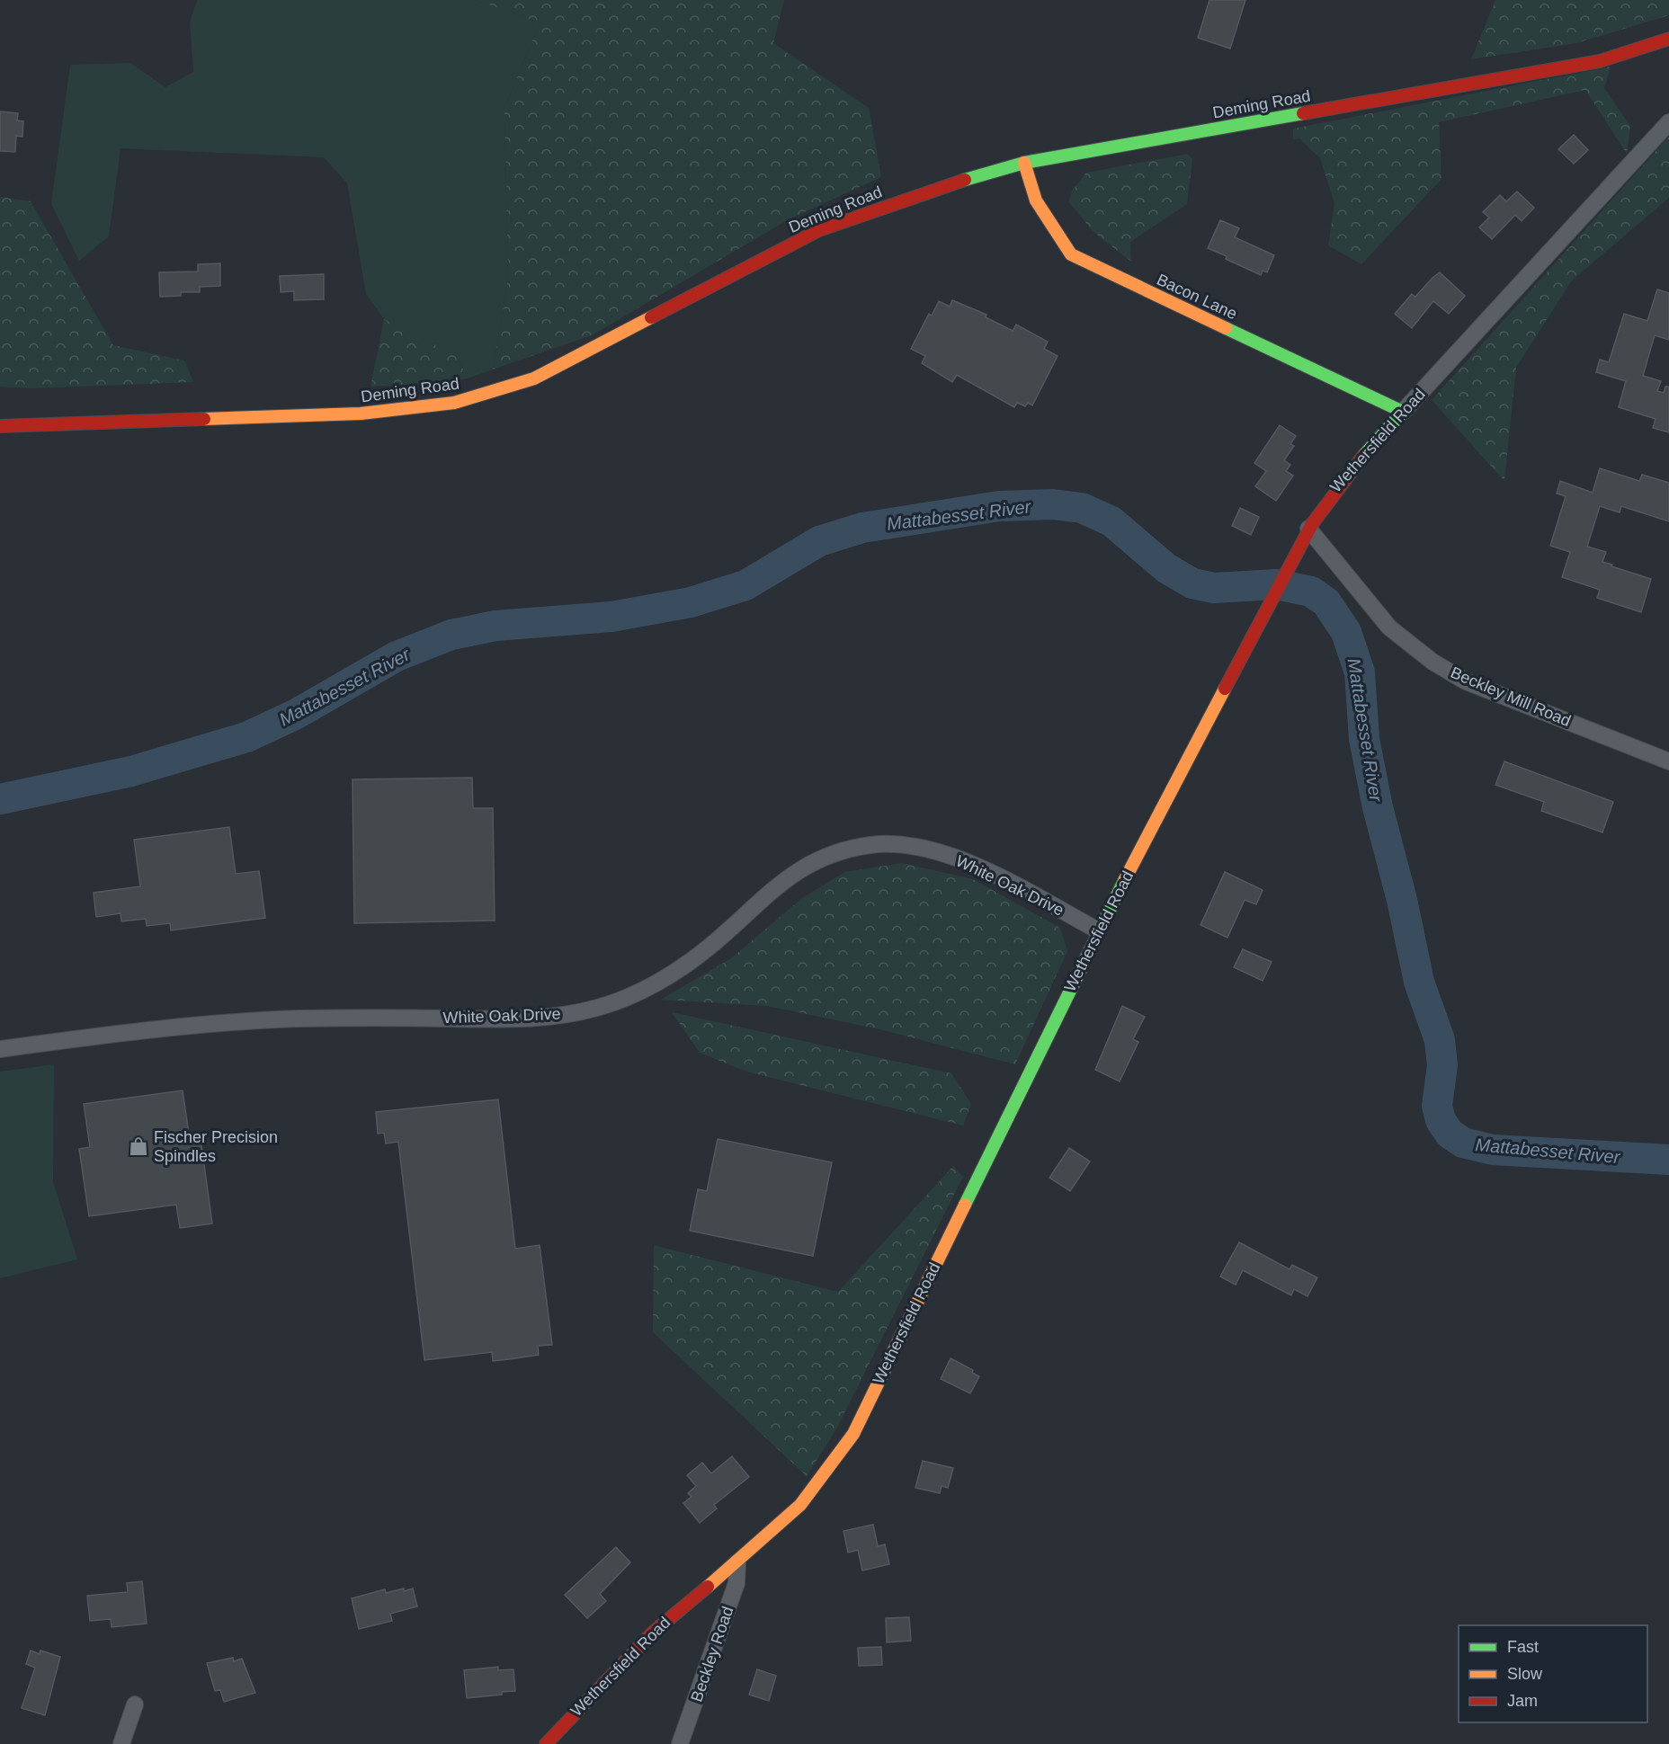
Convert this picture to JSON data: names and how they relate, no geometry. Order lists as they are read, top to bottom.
{
  "streets": {
    "street": [
      "Deming Road",
      "Bacon Lane",
      "Wethersfield Road",
      "Beckley Mill Road",
      "White Oak Drive",
      "Beckley Road"
    ]
  },
  "crossings": [
    ["Deming Road", "Bacon Lane"],
    ["Bacon Lane", "Wethersfield Road"],
    ["Wethersfield Road", "Beckley Mill Road"],
    ["Wethersfield Road", "White Oak Drive"],
    ["Wethersfield Road", "Beckley Road"]
  ],
  "water": ["Mattabesset River"],
  "places": {
    "shop": ["Fischer Precision Spindles"]
  },
  "legend": ["Fast", "Slow", "Jam"]
}
